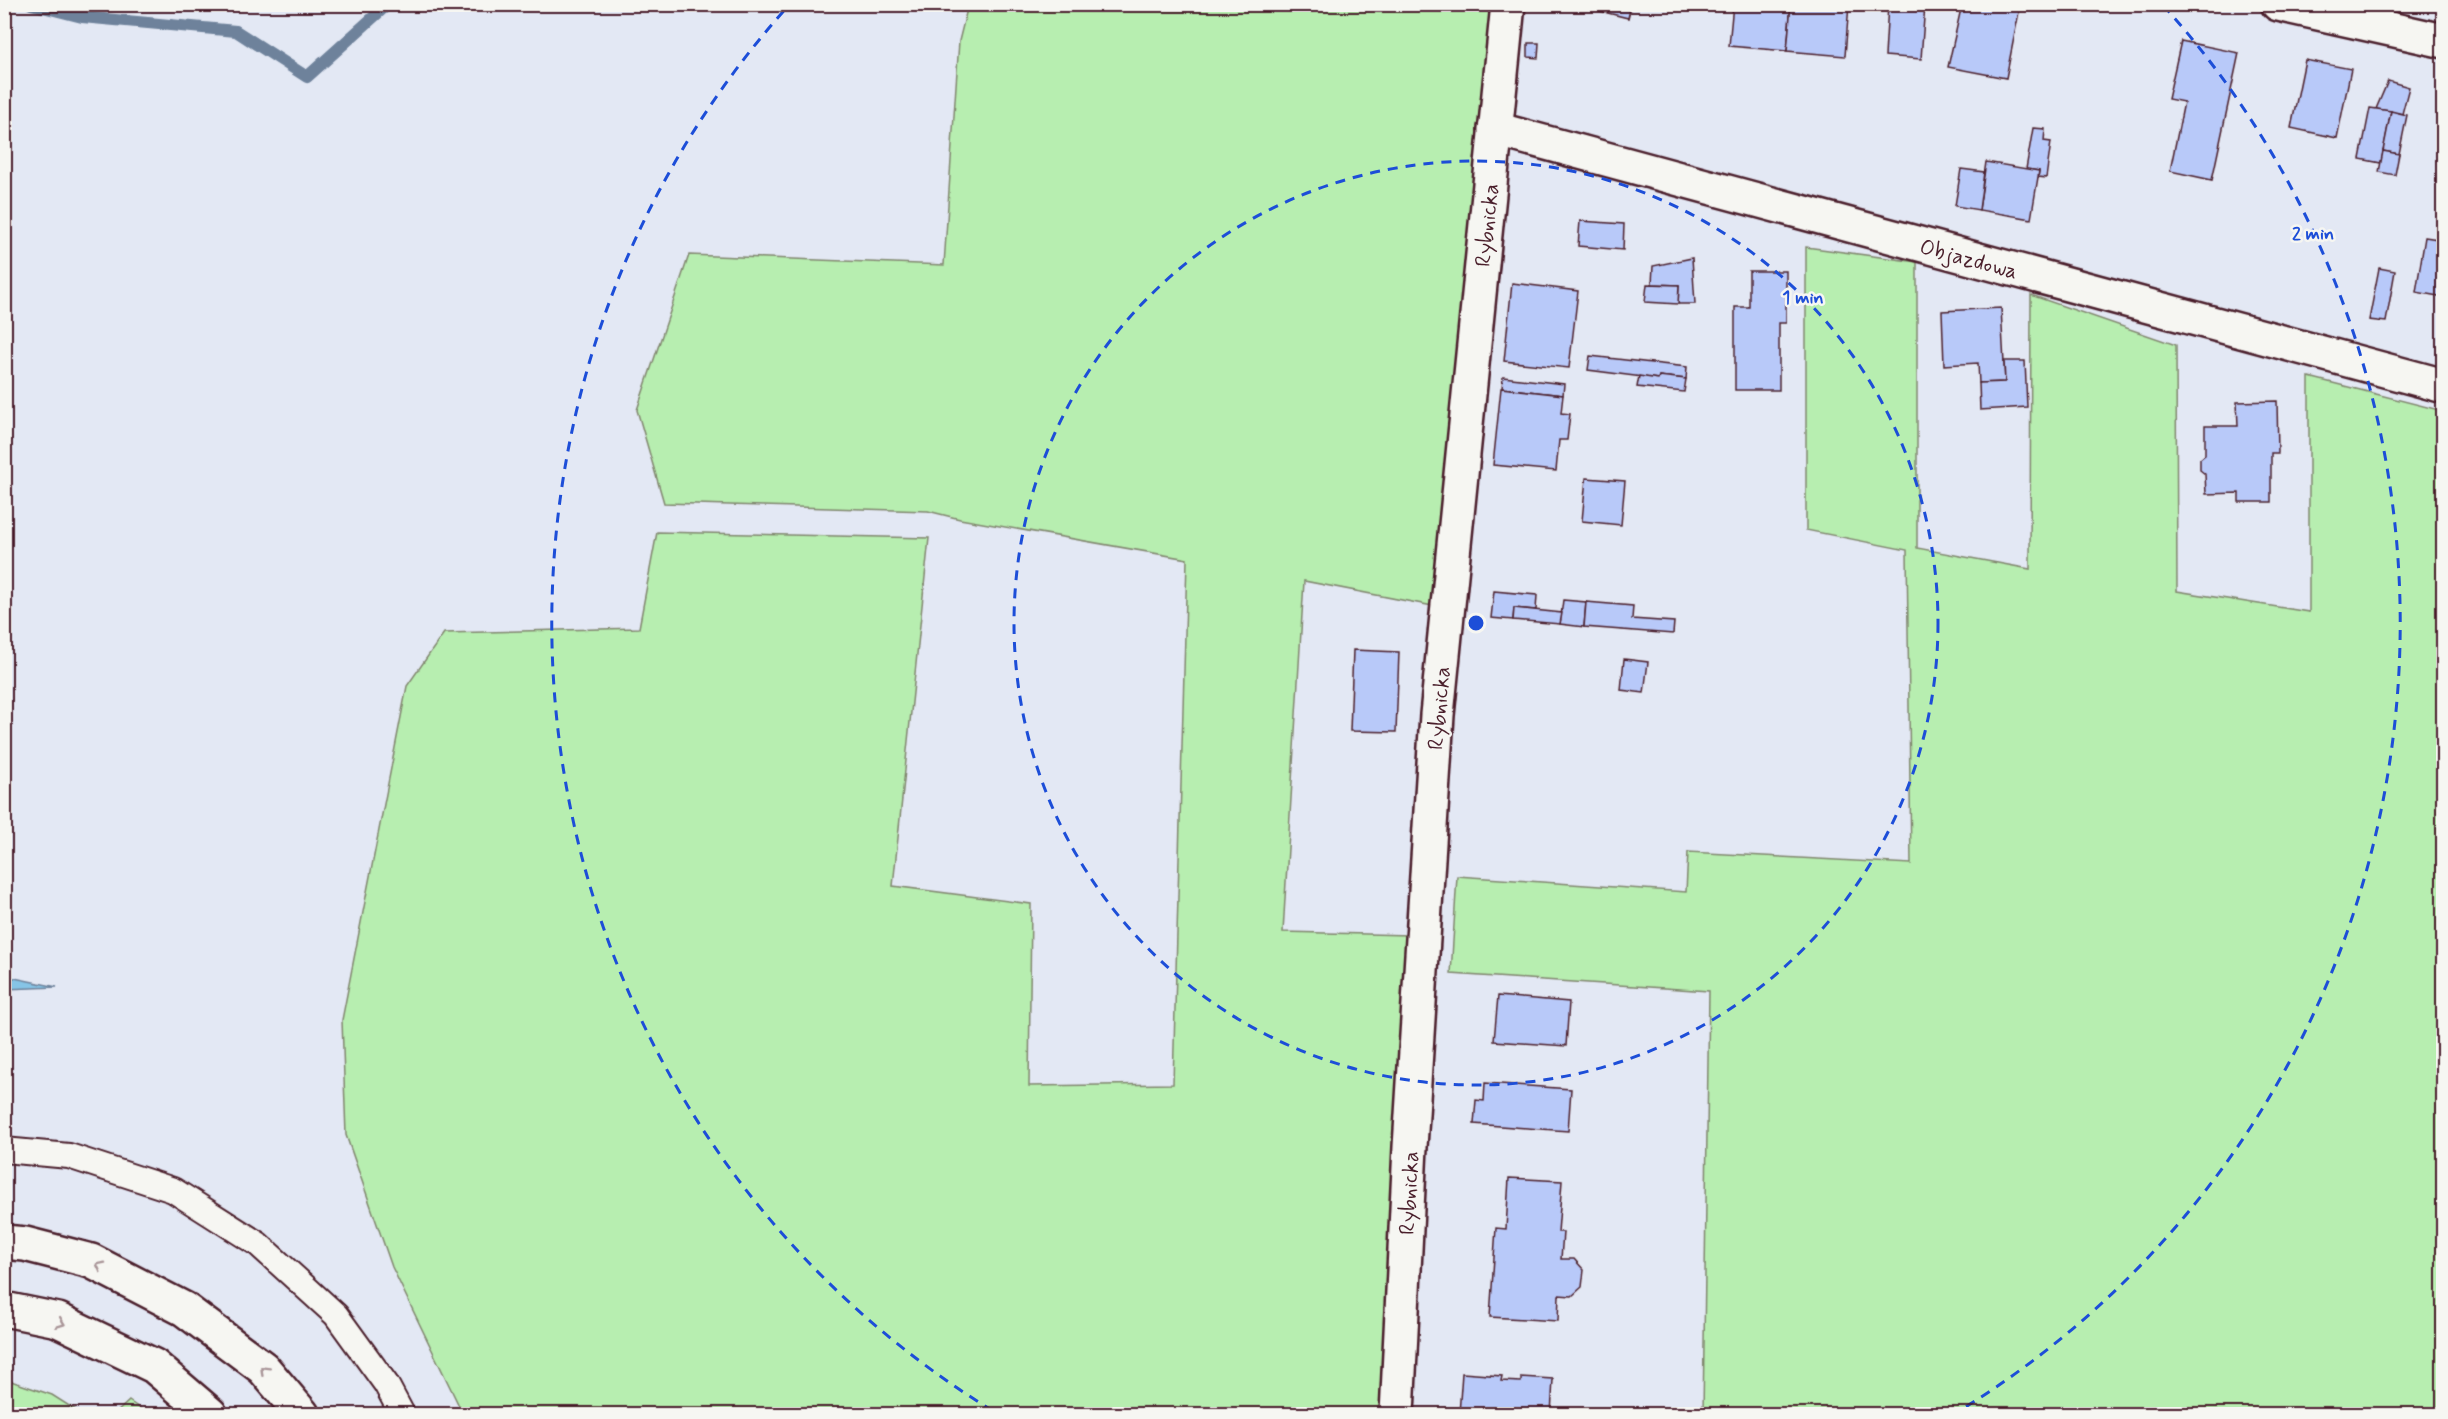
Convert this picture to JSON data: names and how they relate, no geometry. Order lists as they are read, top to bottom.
{
  "streets": {
    "main road": ["Rybnicka", "Objazdowa"]
  },
  "crossings": [
    ["Rybnicka", "Objazdowa"]
  ],
  "rings": ["2 min", "1 min"]
}
